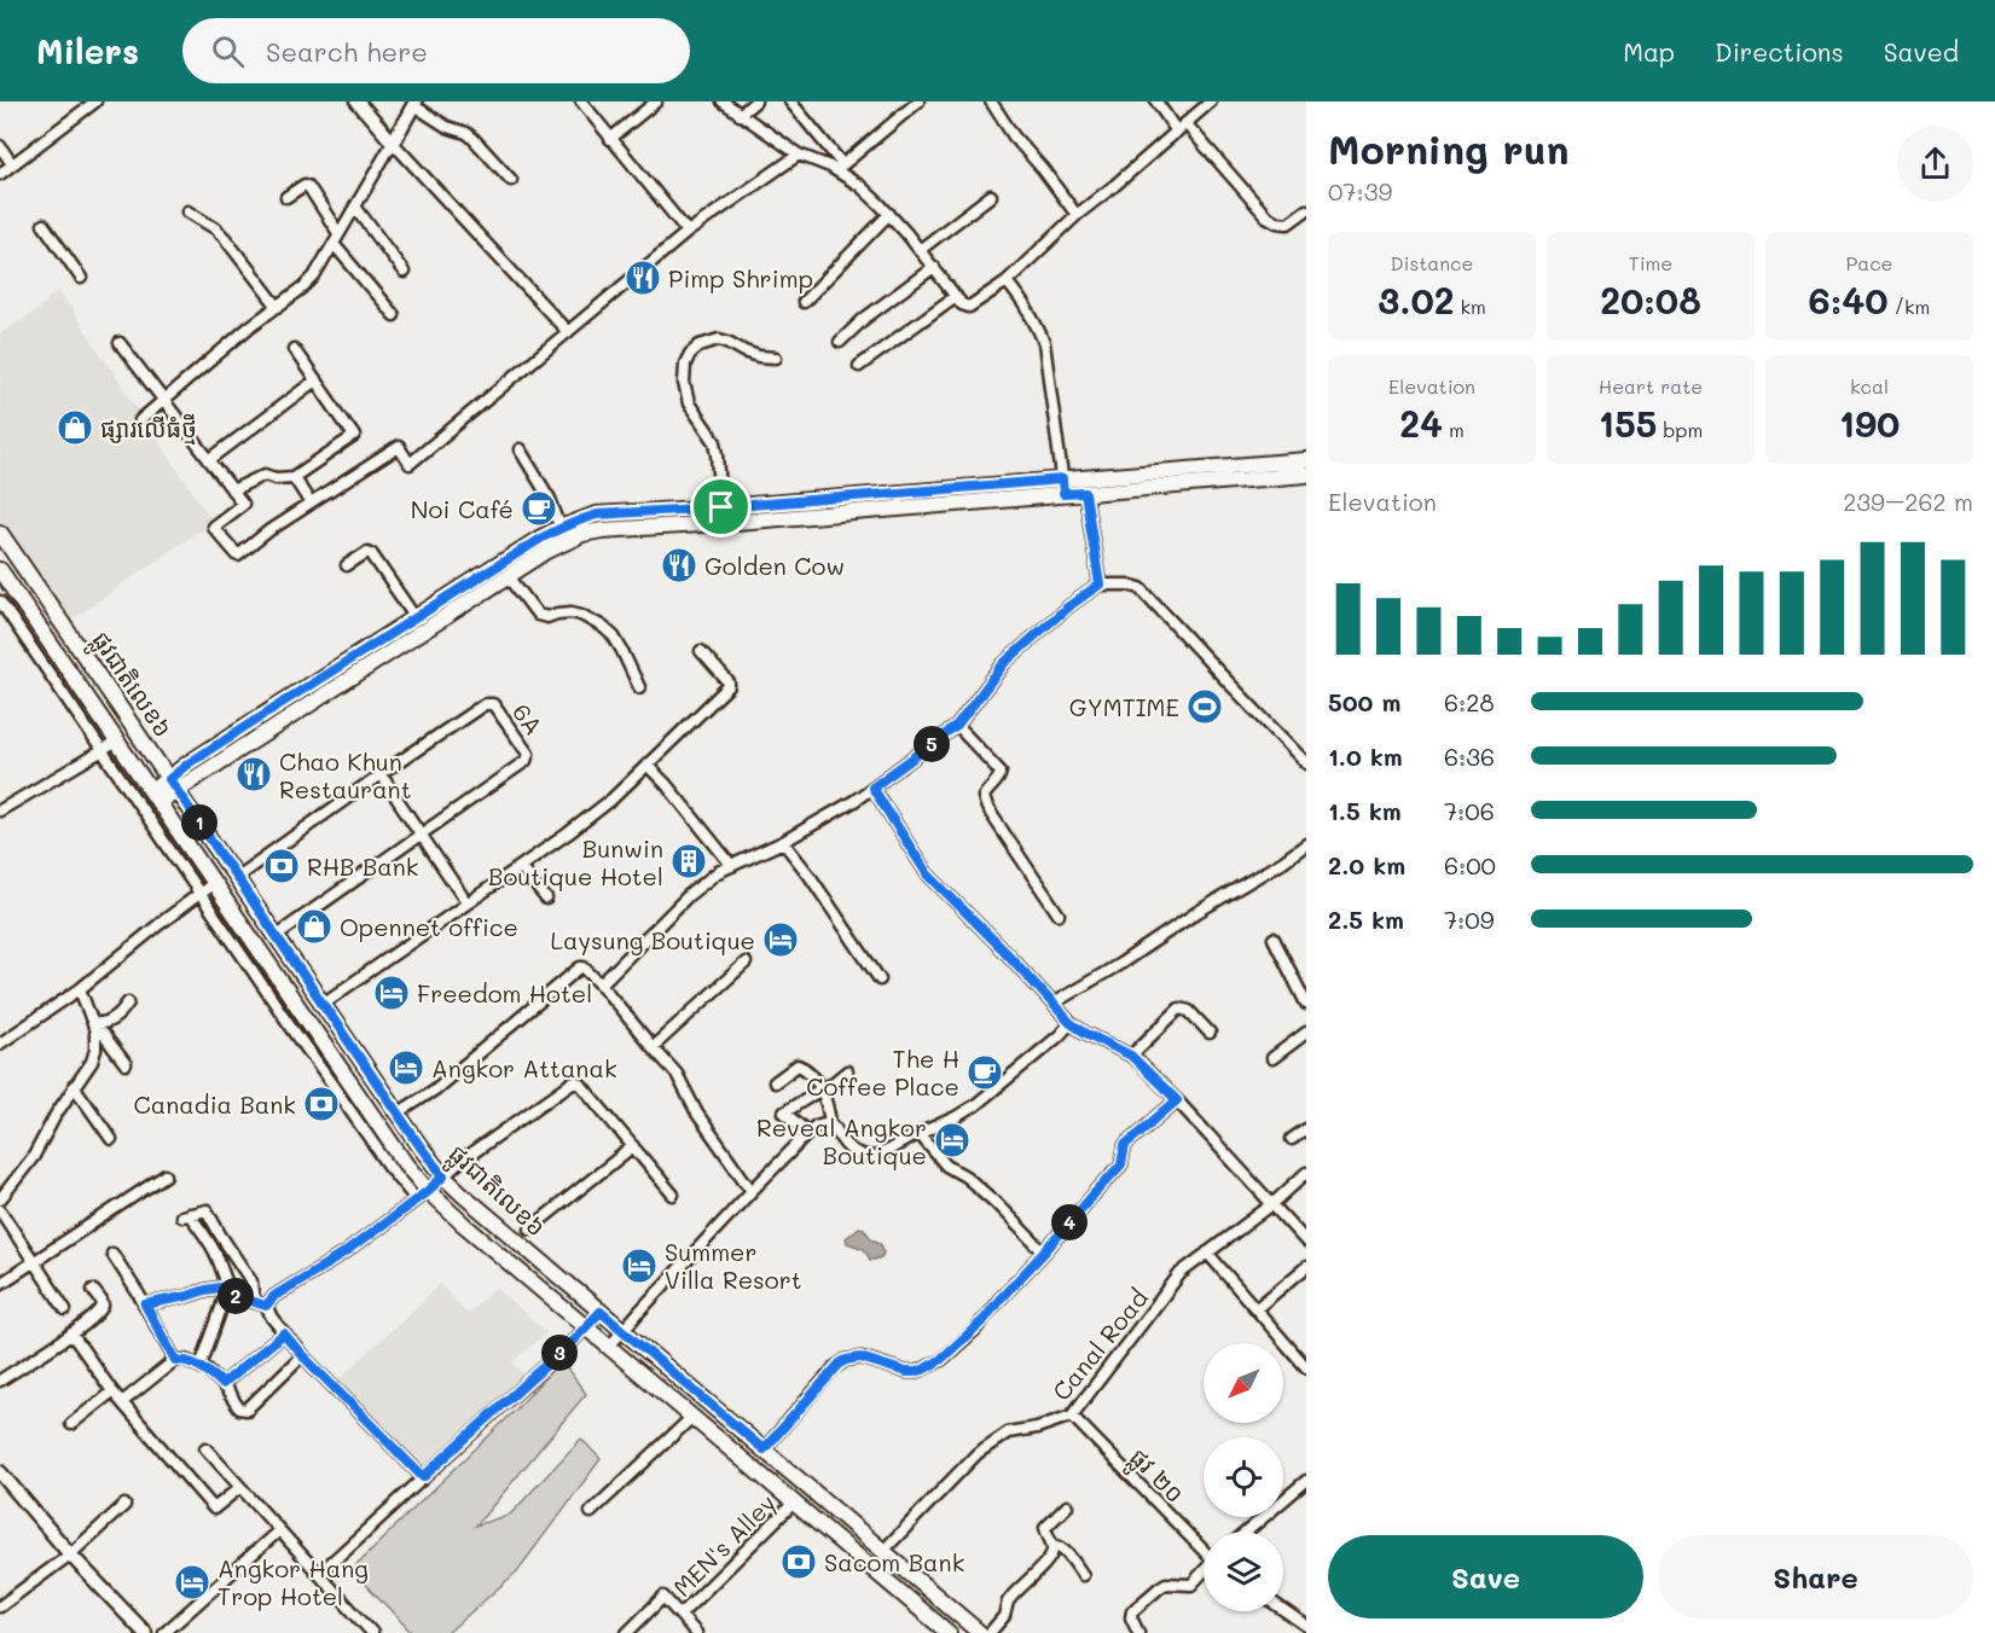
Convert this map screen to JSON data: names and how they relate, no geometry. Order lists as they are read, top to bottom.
{
  "streets": {
    "main road": ["ផ្លូវជាតិលេខ៦"],
    "street": [
      "6A",
      "Canal Road",
      "ផ្លូវ ២០",
      "MEN's Alley"
    ]
  },
  "crossings": [
    ["ផ្លូវជាតិលេខ៦", "6A"],
    ["ផ្លូវជាតិលេខ៦", "Canal Road"],
    ["ផ្លូវជាតិលេខ៦", "MEN's Alley"],
    ["Canal Road", "ផ្លូវ ២០"]
  ],
  "places": {
    "restaurant": ["Pimp Shrimp", "Golden Cow", "Chao Khun Restaurant"],
    "shop": ["ផ្សារលើធំថ្មី", "Opennet office"],
    "cafe": ["Noi Café", "The H Coffee Place"],
    "sports": ["GYMTIME"],
    "building": ["Bunwin Boutique Hotel"],
    "bank": ["RHB Bank", "Canadia Bank", "Sacom Bank"],
    "hotel": [
      "Laysung Boutique",
      "Freedom Hotel",
      "Angkor Attanak",
      "Reveal Angkor Boutique",
      "Summer Villa Resort",
      "Angkor Hang Trop Hotel"
    ]
  },
  "north": "bottom left",
  "page": {
    "header": "Milers",
    "search": "Search here",
    "nav": ["Map", "Directions", "Saved"],
    "heading": ["Morning run", "07:39"],
    "stats": [
      ["Distance", "3.02 km"],
      ["Time", "20:08"],
      ["Pace", "6:40 /km"],
      ["Elevation", "24 m"],
      ["Heart rate", "155 bpm"],
      ["kcal", "190"]
    ],
    "chart": ["Elevation", "239–262 m"],
    "list": [
      {
        "name": "500 m",
        "note": "6:28"
      },
      {
        "name": "1.0 km",
        "note": "6:36"
      },
      {
        "name": "1.5 km",
        "note": "7:06"
      },
      {
        "name": "2.0 km",
        "note": "6:00"
      },
      {
        "name": "2.5 km",
        "note": "7:09"
      }
    ],
    "pins": [
      "5",
      "1",
      "4",
      "2",
      "3"
    ],
    "buttons": ["Save", "Share"]
  }
}
